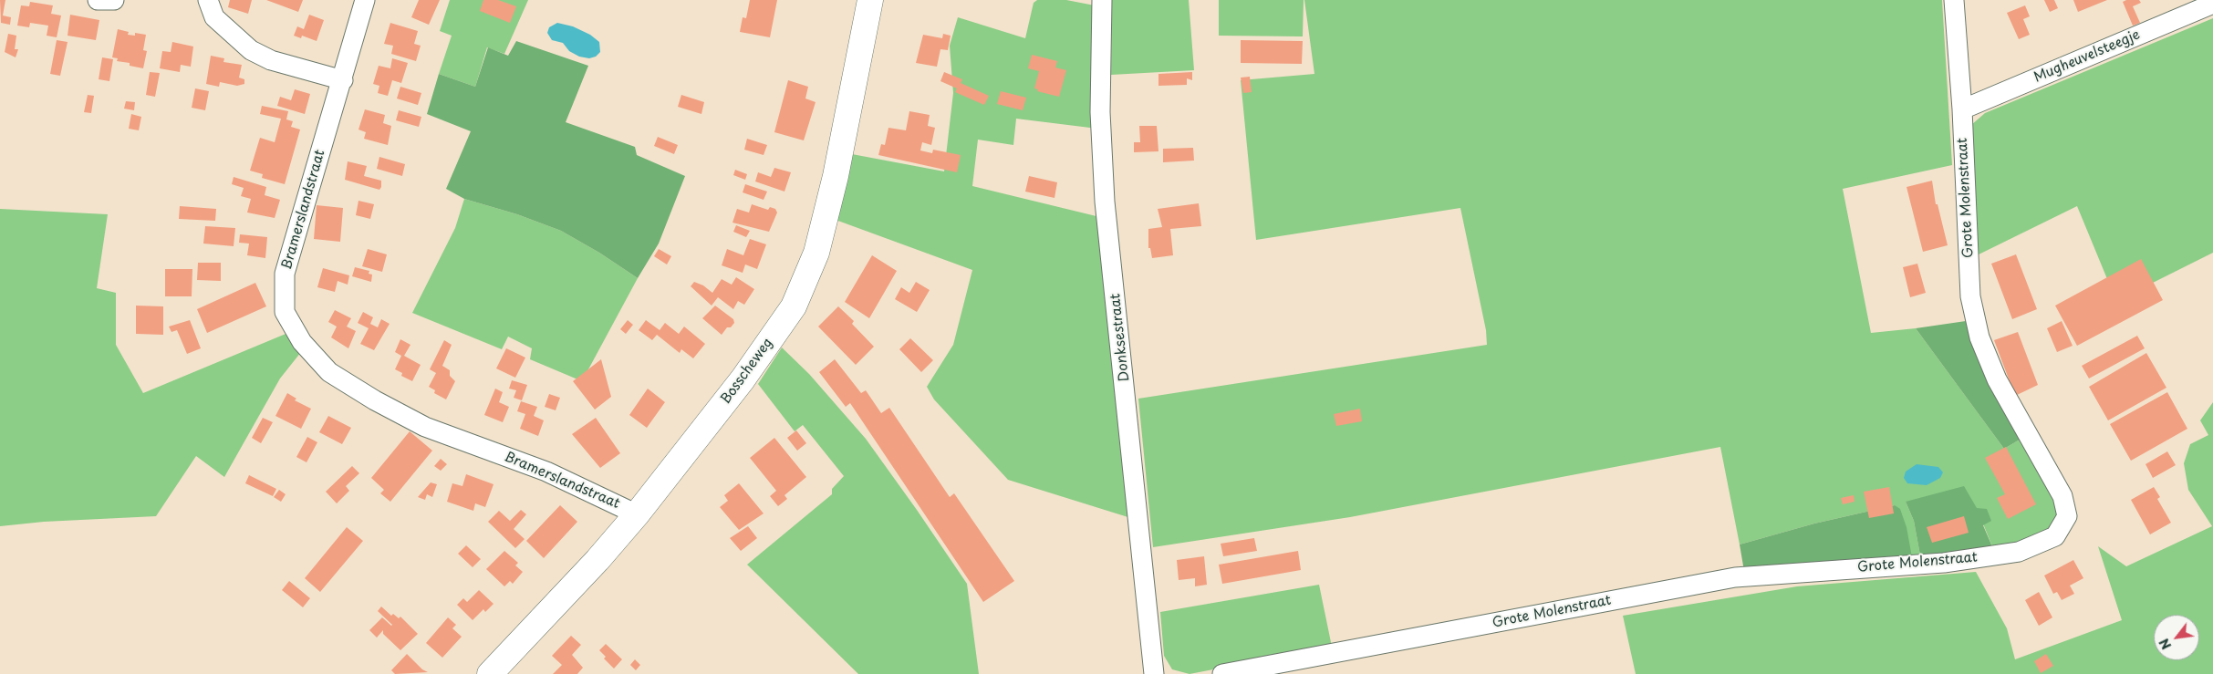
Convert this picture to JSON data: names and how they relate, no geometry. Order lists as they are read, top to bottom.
{
  "streets": {
    "street": [
      "Mugheuvelsteegje",
      "Grote Molenstraat",
      "Bramerslandstraat",
      "Donksestraat",
      "Bosscheweg"
    ]
  },
  "crossings": [
    ["Mugheuvelsteegje", "Grote Molenstraat"],
    ["Bramerslandstraat", "Bosscheweg"]
  ],
  "north": "bottom left"
}
